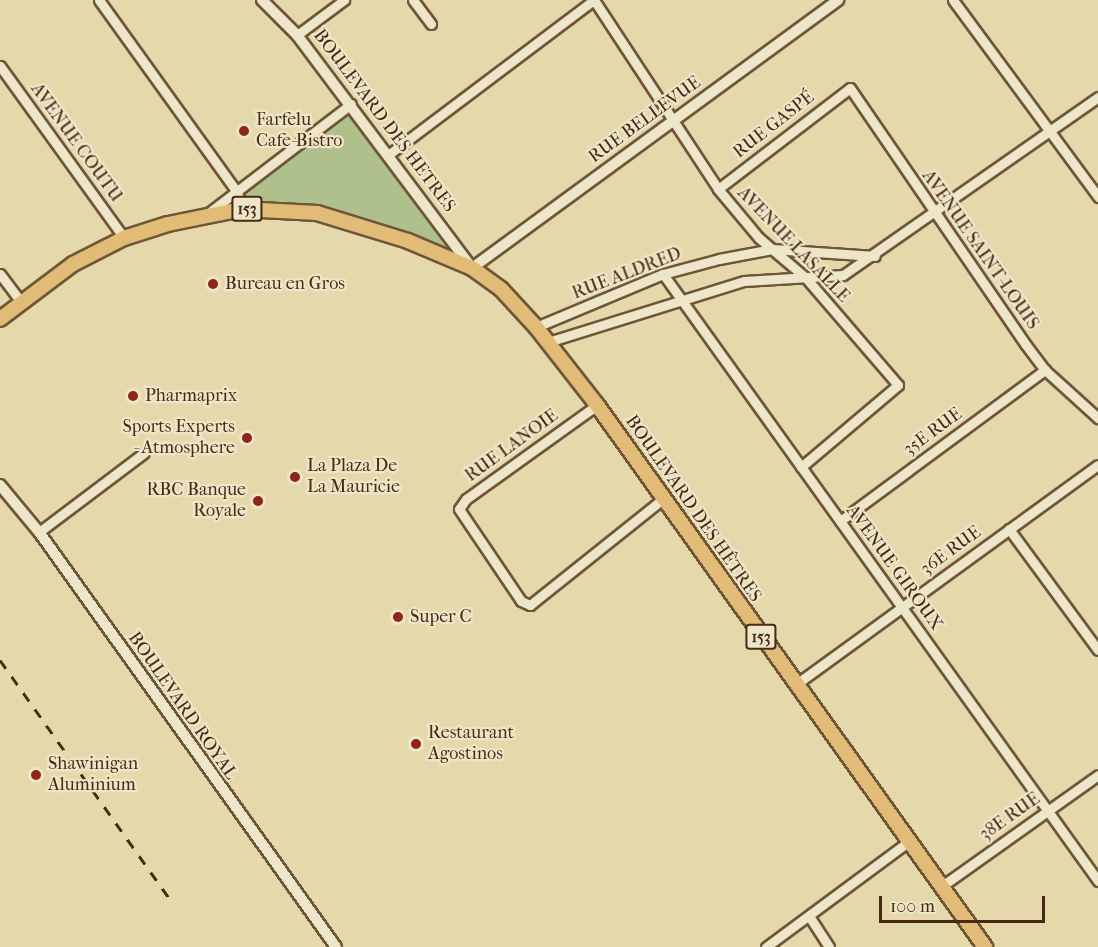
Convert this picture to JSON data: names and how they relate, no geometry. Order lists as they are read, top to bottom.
{
  "streets": {
    "main road": ["153", "BOULEVARD DES HÊTRES"],
    "street": [
      "RUE BELLEVUE",
      "BOULEVARD DES HETRES",
      "RUE GASPÉ",
      "AVENUE COUTU",
      "AVENUE LASALLE",
      "AVENUE SAINT-LOUIS",
      "RUE ALDRED",
      "35E RUE",
      "RUE LANOIE",
      "36E RUE",
      "AVENUE GIROUX",
      "BOULEVARD ROYAL",
      "38E RUE"
    ]
  },
  "crossings": [
    ["RUE BELLEVUE", "BOULEVARD DES HETRES"],
    ["RUE BELLEVUE", "153"],
    ["RUE BELLEVUE", "AVENUE LASALLE"],
    ["BOULEVARD DES HETRES", "153"],
    ["RUE GASPÉ", "AVENUE LASALLE"],
    ["RUE GASPÉ", "AVENUE SAINT-LOUIS"],
    ["AVENUE COUTU", "153"],
    ["153", "RUE ALDRED"],
    ["153", "BOULEVARD DES HÊTRES"],
    ["AVENUE LASALLE", "RUE ALDRED"],
    ["AVENUE LASALLE", "AVENUE GIROUX"],
    ["AVENUE SAINT-LOUIS", "RUE ALDRED"],
    ["AVENUE SAINT-LOUIS", "35E RUE"],
    ["RUE ALDRED", "BOULEVARD DES HÊTRES"],
    ["RUE ALDRED", "AVENUE GIROUX"],
    ["35E RUE", "AVENUE GIROUX"],
    ["RUE LANOIE", "BOULEVARD DES HÊTRES"],
    ["BOULEVARD DES HÊTRES", "36E RUE"],
    ["BOULEVARD DES HÊTRES", "38E RUE"],
    ["36E RUE", "AVENUE GIROUX"],
    ["AVENUE GIROUX", "38E RUE"]
  ],
  "places": [
    "Farfelu Cafe-Bistro",
    "Bureau en Gros",
    "Pharmaprix",
    "Sports Experts - Atmosphere",
    "La Plaza De La Mauricie",
    "RBC Banque Royale",
    "Super C",
    "Restaurant Agostinos",
    "Shawinigan Aluminium"
  ],
  "scale_bar": "100 m"
}
